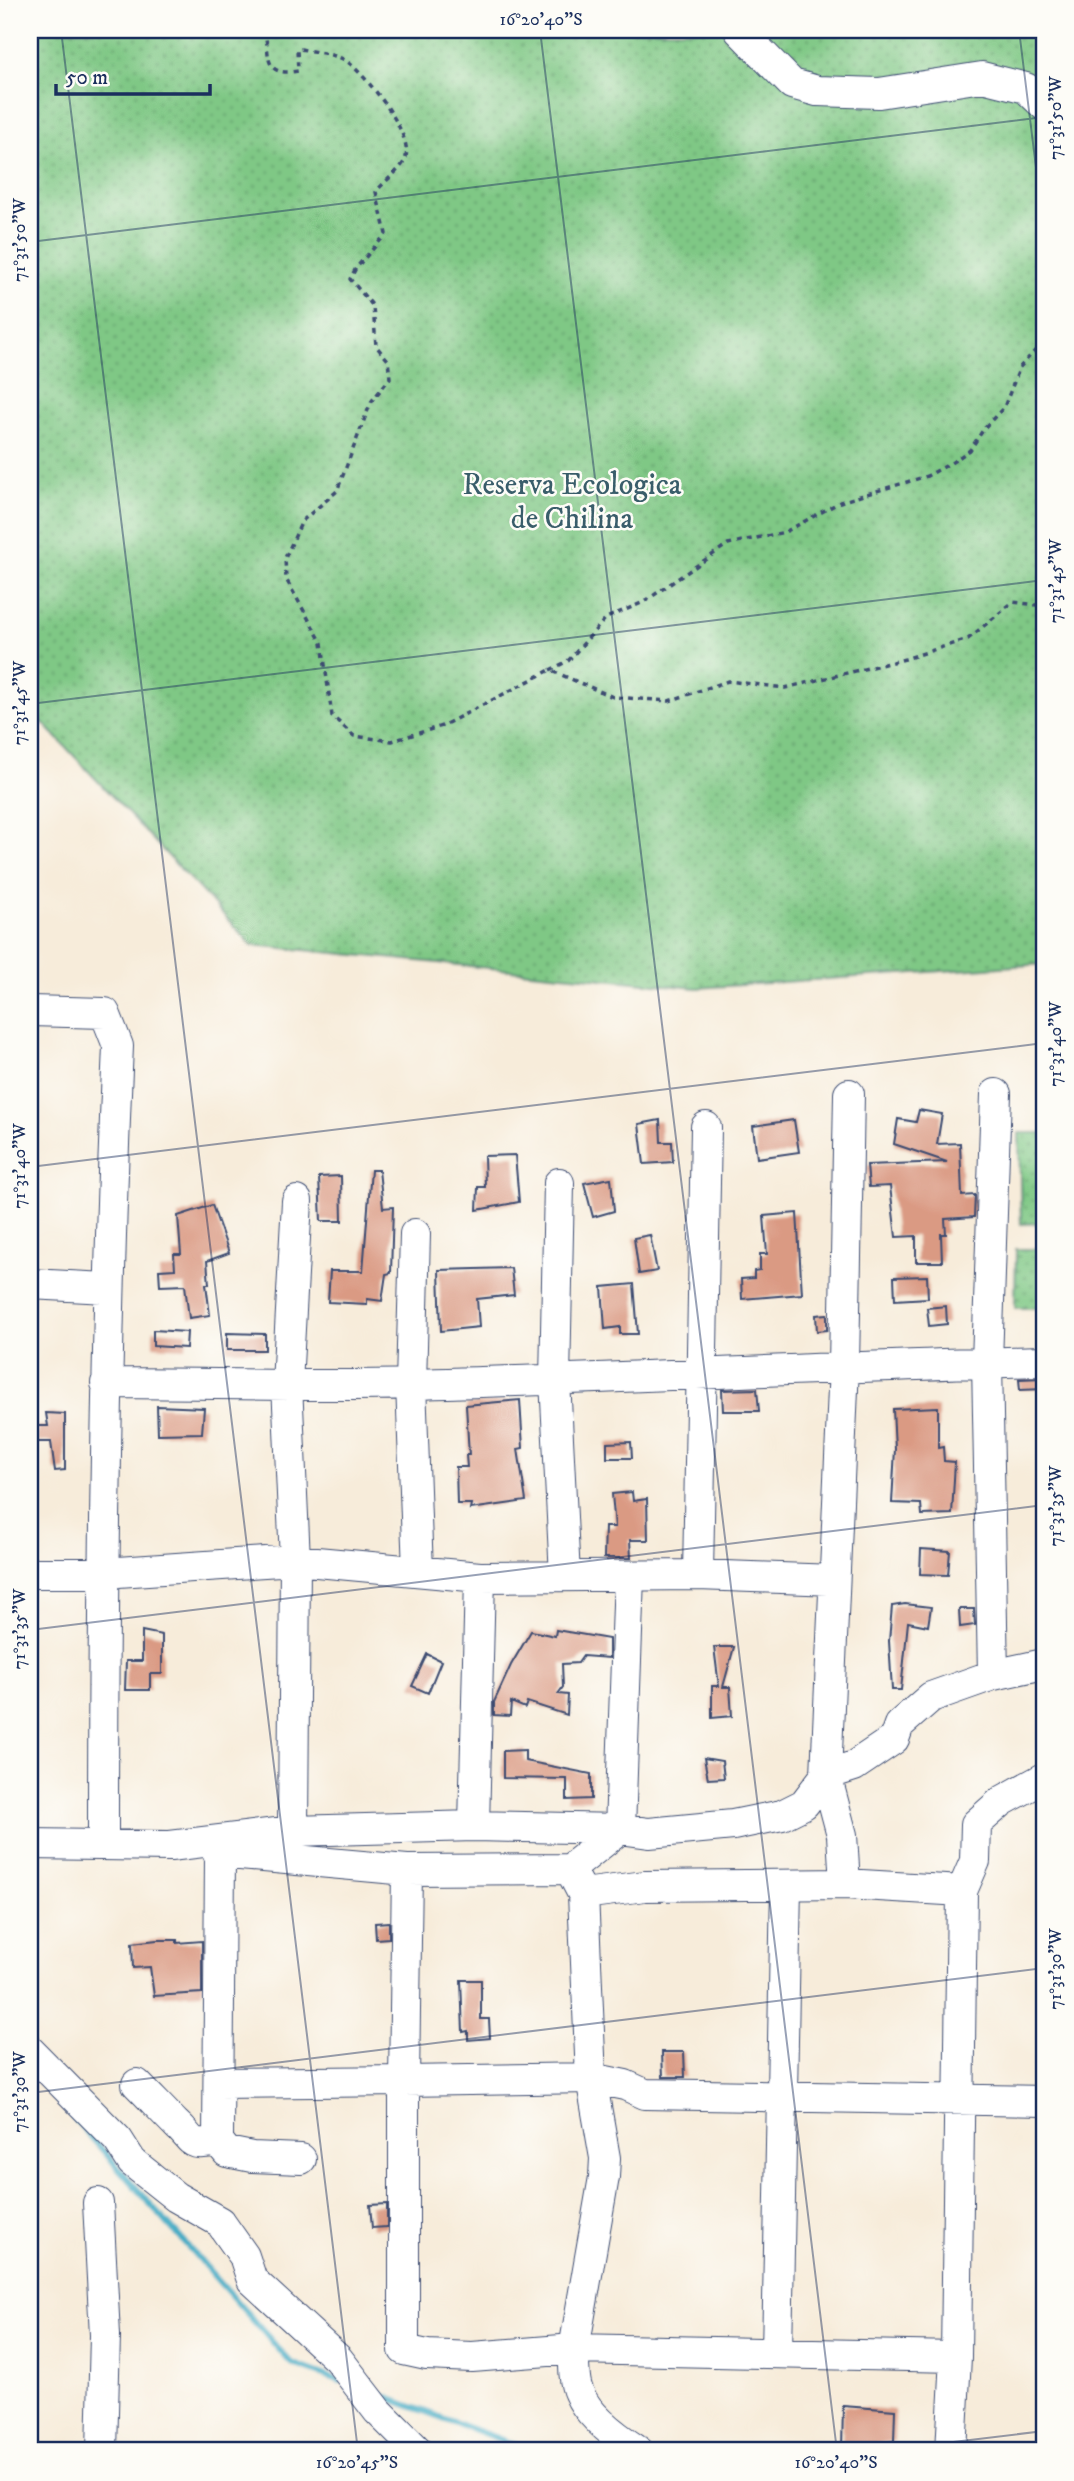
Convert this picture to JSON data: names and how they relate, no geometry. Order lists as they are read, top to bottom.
{
  "parks": ["Reserva Ecologica de Chilina"],
  "scale_bar": "50 m",
  "coordinates": [
    "16°20'40\"S",
    "71°31'50\"W",
    "71°31'45\"W",
    "71°31'40\"W",
    "71°31'35\"W",
    "71°31'30\"W",
    "16°20'45\"S"
  ]
}
